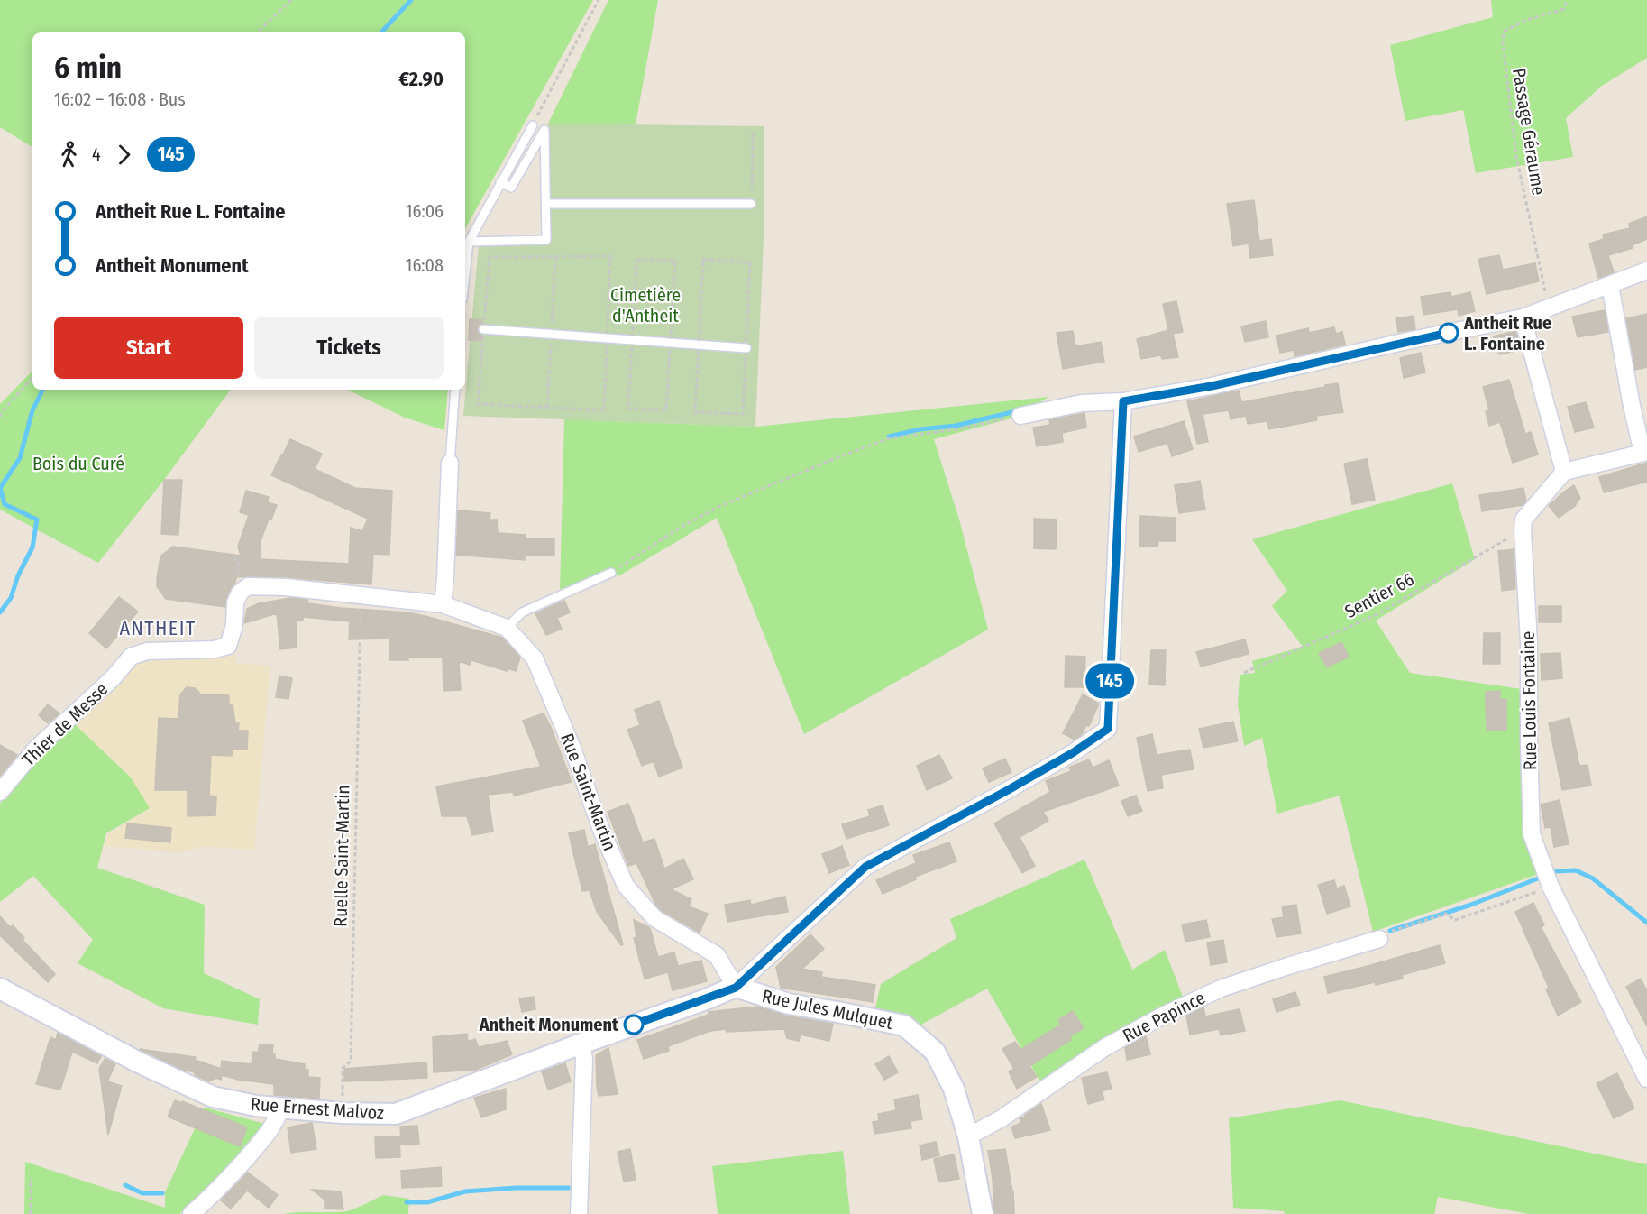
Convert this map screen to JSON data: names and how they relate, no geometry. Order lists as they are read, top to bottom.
{
  "streets": {
    "street": [
      "Rue Louis Fontaine",
      "Thier de Messe",
      "Rue Saint-Martin",
      "Rue Jules Mulquet",
      "Rue Papince",
      "Rue Ernest Malvoz"
    ],
    "path": ["Passage Géraume", "Sentier 66", "Ruelle Saint-Martin"]
  },
  "crossings": [
    ["Sentier 66", "Rue Louis Fontaine"],
    ["Thier de Messe", "Rue Saint-Martin"],
    ["Rue Saint-Martin", "Ruelle Saint-Martin"],
    ["Rue Saint-Martin", "Rue Jules Mulquet"],
    ["Rue Saint-Martin", "Rue Ernest Malvoz"],
    ["Ruelle Saint-Martin", "Rue Ernest Malvoz"],
    ["Rue Jules Mulquet", "Rue Papince"],
    ["Rue Jules Mulquet", "Rue Ernest Malvoz"]
  ],
  "districts": ["ANTHEIT"],
  "parks": ["Cimetière d'Antheit", "Bois du Curé"],
  "places": ["Antheit Rue L. Fontaine", "Antheit Monument"],
  "lines": ["bus line 145"],
  "page": {
    "on_map": "145",
    "heading": ["6 min", "16:02 – 16:08 · Bus", "€2.90"],
    "legs": ["4", "145"],
    "list": [
      {
        "name": "Antheit Rue L. Fontaine",
        "value": "16:06"
      },
      {
        "name": "Antheit Monument",
        "value": "16:08"
      }
    ],
    "buttons": ["Start", "Tickets"]
  }
}
